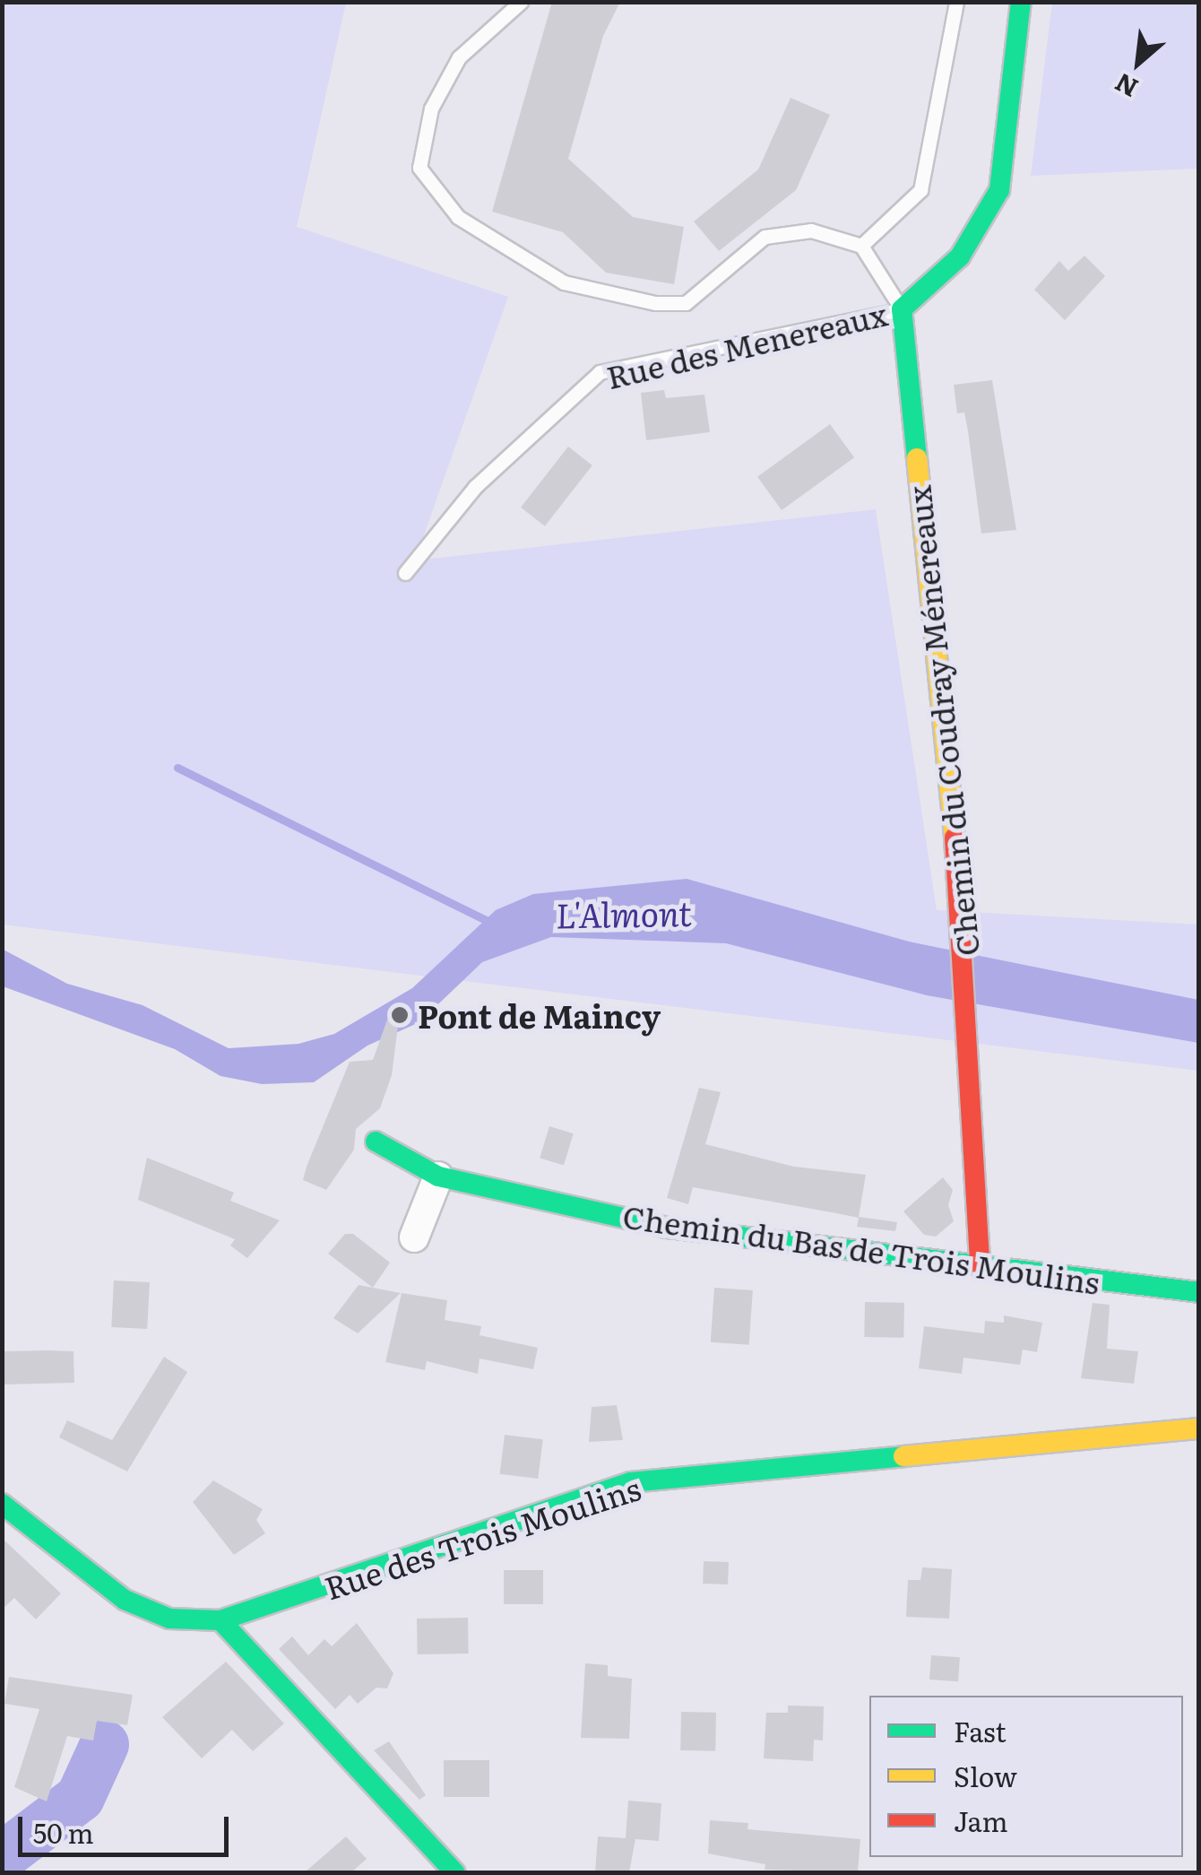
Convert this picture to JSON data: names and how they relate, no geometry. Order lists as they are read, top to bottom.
{
  "streets": {
    "street": ["Chemin du Coudray Ménereaux", "Chemin du Bas de Trois Moulins", "Rue des Trois Moulins"],
    "lane": ["Rue des Menereaux"]
  },
  "crossings": [
    ["Rue des Menereaux", "Chemin du Coudray Ménereaux"],
    ["Chemin du Coudray Ménereaux", "Chemin du Bas de Trois Moulins"]
  ],
  "water": ["L'Almont"],
  "places": ["Pont de Maincy"],
  "legend": ["Fast", "Slow", "Jam"],
  "scale_bar": "50 m",
  "north": "bottom left"
}
